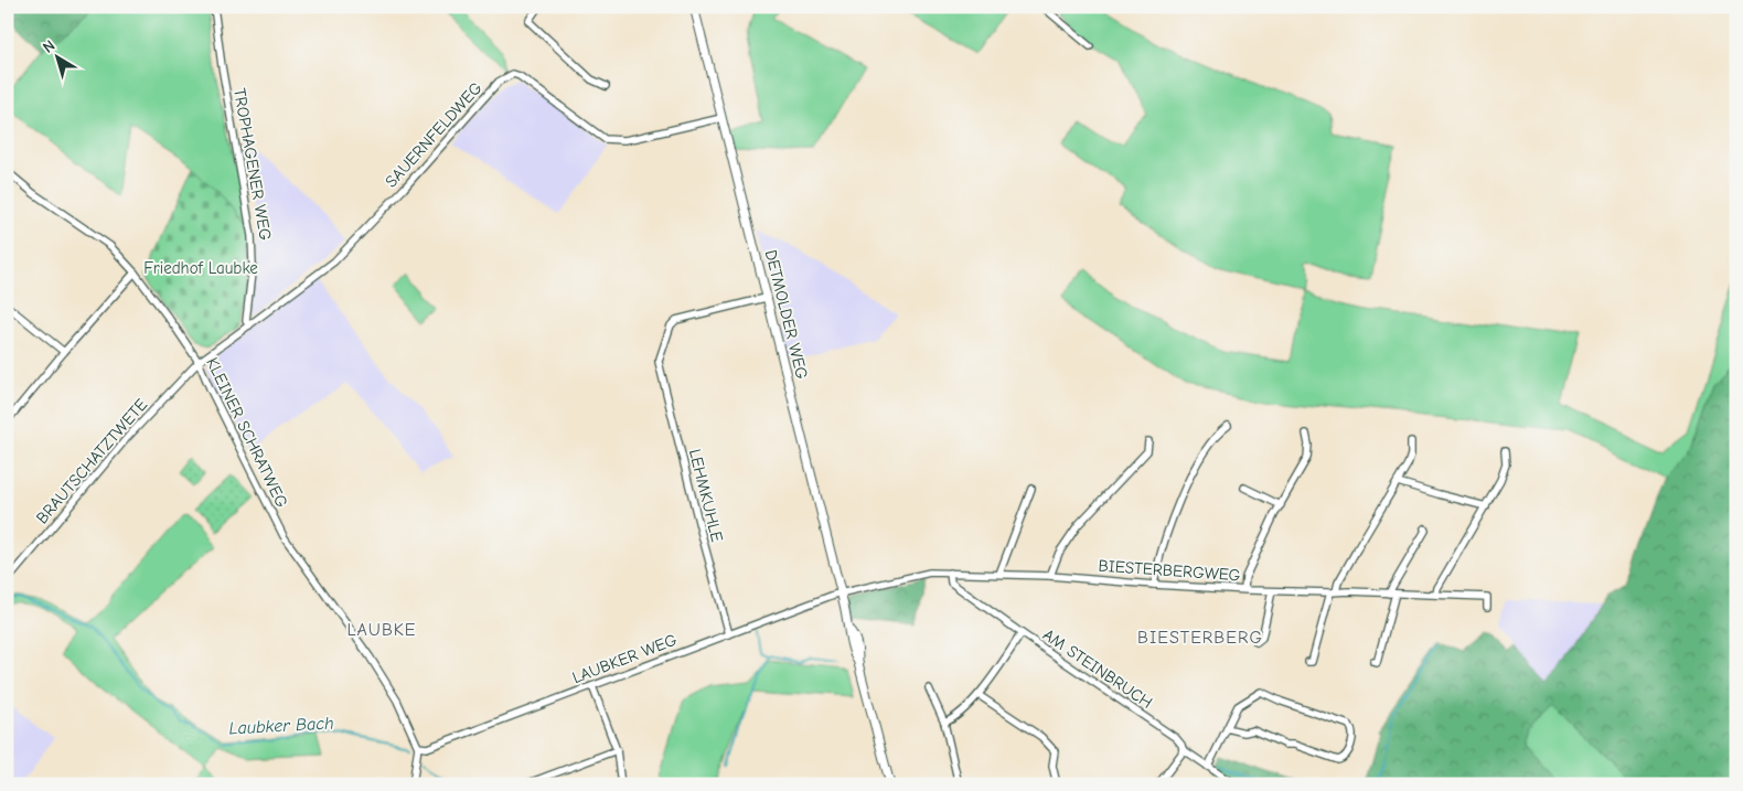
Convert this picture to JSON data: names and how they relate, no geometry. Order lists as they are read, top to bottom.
{
  "streets": {
    "street": [
      "SAUERNFELDWEG",
      "TROPHAGENER WEG",
      "DETMOLDER WEG",
      "KLEINER SCHRATWEG",
      "BRAUTSCHATZTWETE",
      "LEHMKUHLE",
      "BIESTERBERGWEG",
      "LAUBKER WEG",
      "AM STEINBRUCH"
    ]
  },
  "crossings": [
    ["SAUERNFELDWEG", "TROPHAGENER WEG"],
    ["SAUERNFELDWEG", "DETMOLDER WEG"],
    ["SAUERNFELDWEG", "KLEINER SCHRATWEG"],
    ["SAUERNFELDWEG", "BRAUTSCHATZTWETE"],
    ["DETMOLDER WEG", "LEHMKUHLE"],
    ["DETMOLDER WEG", "BIESTERBERGWEG"],
    ["DETMOLDER WEG", "LAUBKER WEG"],
    ["KLEINER SCHRATWEG", "BRAUTSCHATZTWETE"],
    ["KLEINER SCHRATWEG", "LAUBKER WEG"],
    ["LEHMKUHLE", "LAUBKER WEG"],
    ["BIESTERBERGWEG", "LAUBKER WEG"],
    ["BIESTERBERGWEG", "AM STEINBRUCH"]
  ],
  "districts": ["LAUBKE", "BIESTERBERG"],
  "water": ["Laubker Bach"],
  "parks": ["Friedhof Laubke"],
  "north": "top left"
}
